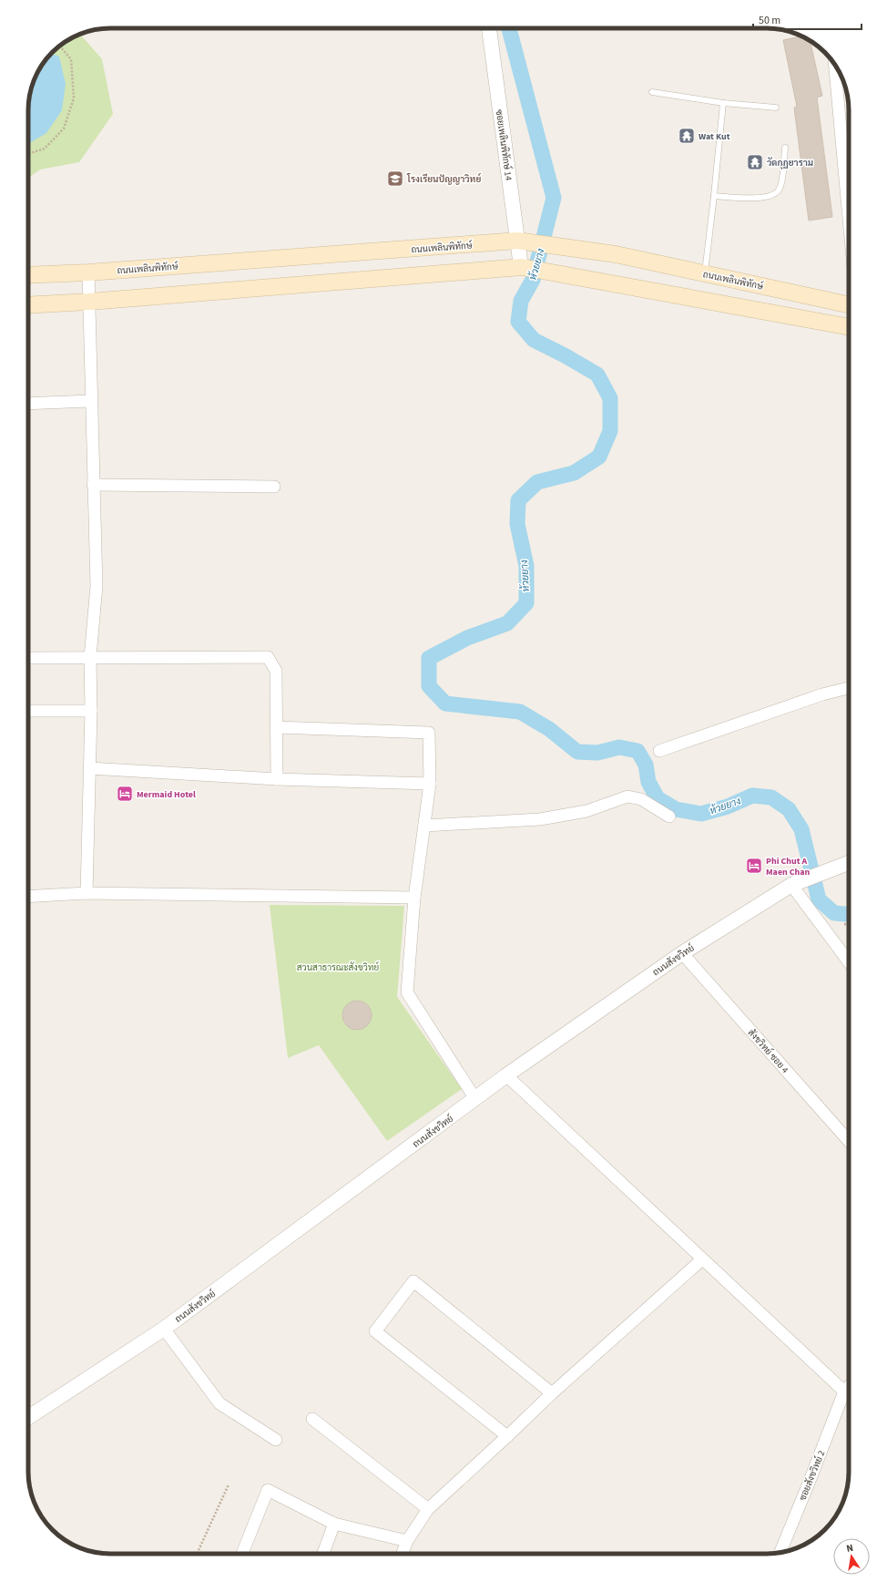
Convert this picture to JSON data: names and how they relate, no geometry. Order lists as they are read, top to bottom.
{
  "streets": {
    "main road": ["ถนนเพลินพิทักษ์"],
    "street": [
      "ซอยเพลินพิทักษ์ 14",
      "ถนนสังขวิทย์",
      "สังขวิทย์ ซอย 4",
      "ซอยสังขวิทย์ 2"
    ]
  },
  "crossings": [
    ["ซอยเพลินพิทักษ์ 14", "ถนนเพลินพิทักษ์"],
    ["ถนนสังขวิทย์", "สังขวิทย์ ซอย 4"]
  ],
  "water": ["ห้วยยาง"],
  "parks": ["สวนสาธารณะสังขวิทย์"],
  "places": {
    "temple": ["Wat Kut", "วัดกุฏยาราม"],
    "school or university": ["โรงเรียนปัญญาวิทย์"],
    "hotel": ["Mermaid Hotel", "Phi Chut A Maen Chan"]
  },
  "scale_bar": "50 m",
  "north": "top"
}
